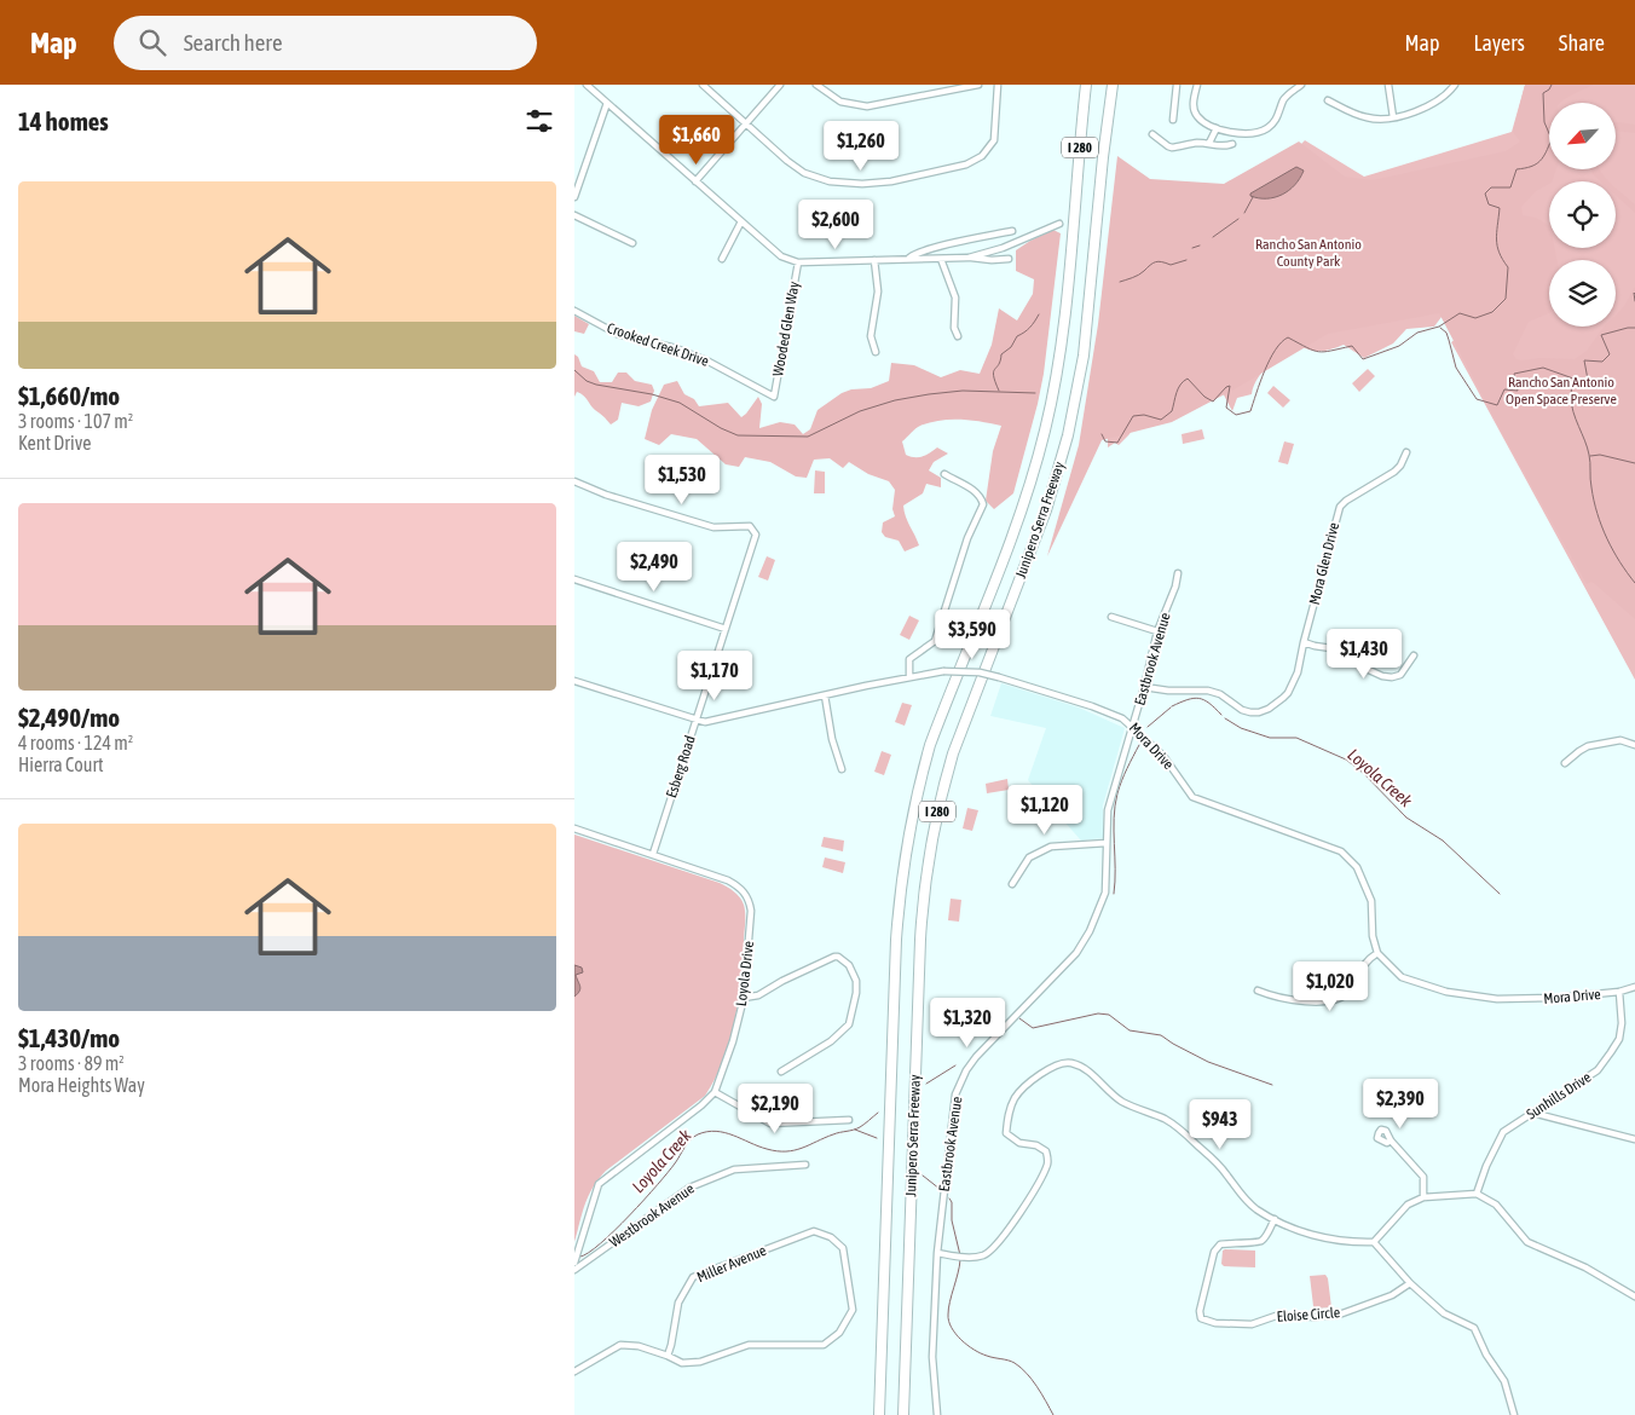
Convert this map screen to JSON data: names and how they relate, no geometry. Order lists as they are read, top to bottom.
{
  "streets": {
    "highway": ["I 280", "Junipero Serra Freeway"],
    "street": [
      "Wooded Glen Way",
      "Crooked Creek Drive",
      "Mora Glen Drive",
      "Eastbrook Avenue",
      "Mora Drive",
      "Esberg Road",
      "Loyola Drive",
      "Sunhills Drive",
      "Westbrook Avenue",
      "Miller Avenue",
      "Eloise Circle"
    ]
  },
  "crossings": [
    ["Wooded Glen Way", "Crooked Creek Drive"],
    ["Mora Glen Drive", "Eastbrook Avenue"],
    ["Eastbrook Avenue", "Mora Drive"],
    ["Mora Drive", "Esberg Road"],
    ["Mora Drive", "Sunhills Drive"],
    ["Esberg Road", "Loyola Drive"]
  ],
  "water": ["Loyola Creek"],
  "parks": ["Rancho San Antonio County Park", "Rancho San Antonio Open Space Preserve"],
  "north": "bottom left",
  "page": {
    "header": "Map",
    "search": "Search here",
    "nav": ["Map", "Layers", "Share"],
    "heading": "14 homes",
    "price": [
      "$1,660",
      "$1,260",
      "$2,600",
      "$1,530",
      "$2,490",
      "$3,590",
      "$1,430",
      "$1,170",
      "$1,120",
      "$1,020",
      "$1,320",
      "$2,390",
      "$2,190",
      "$943"
    ],
    "list": [
      {
        "name": "$1,660/mo",
        "note": "3 rooms · 107 m² · Kent Drive"
      },
      {
        "name": "$2,490/mo",
        "note": "4 rooms · 124 m² · Hierra Court"
      },
      {
        "name": "$1,430/mo",
        "note": "3 rooms · 89 m² · Mora Heights Way"
      }
    ]
  }
}
